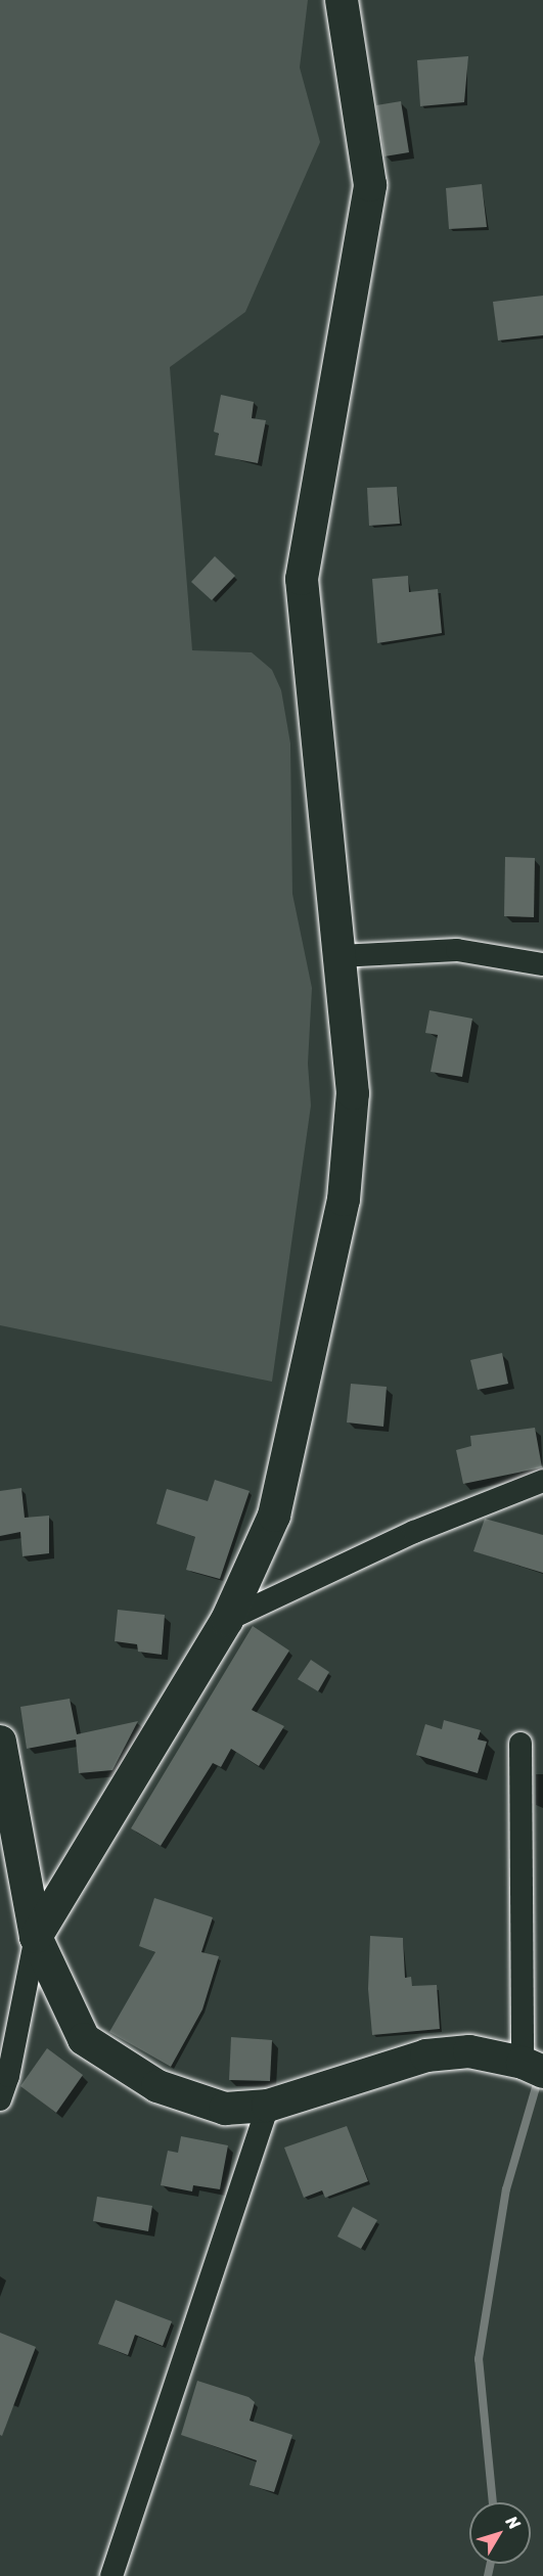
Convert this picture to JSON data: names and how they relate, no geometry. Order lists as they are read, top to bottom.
{
  "north": "top right"
}
